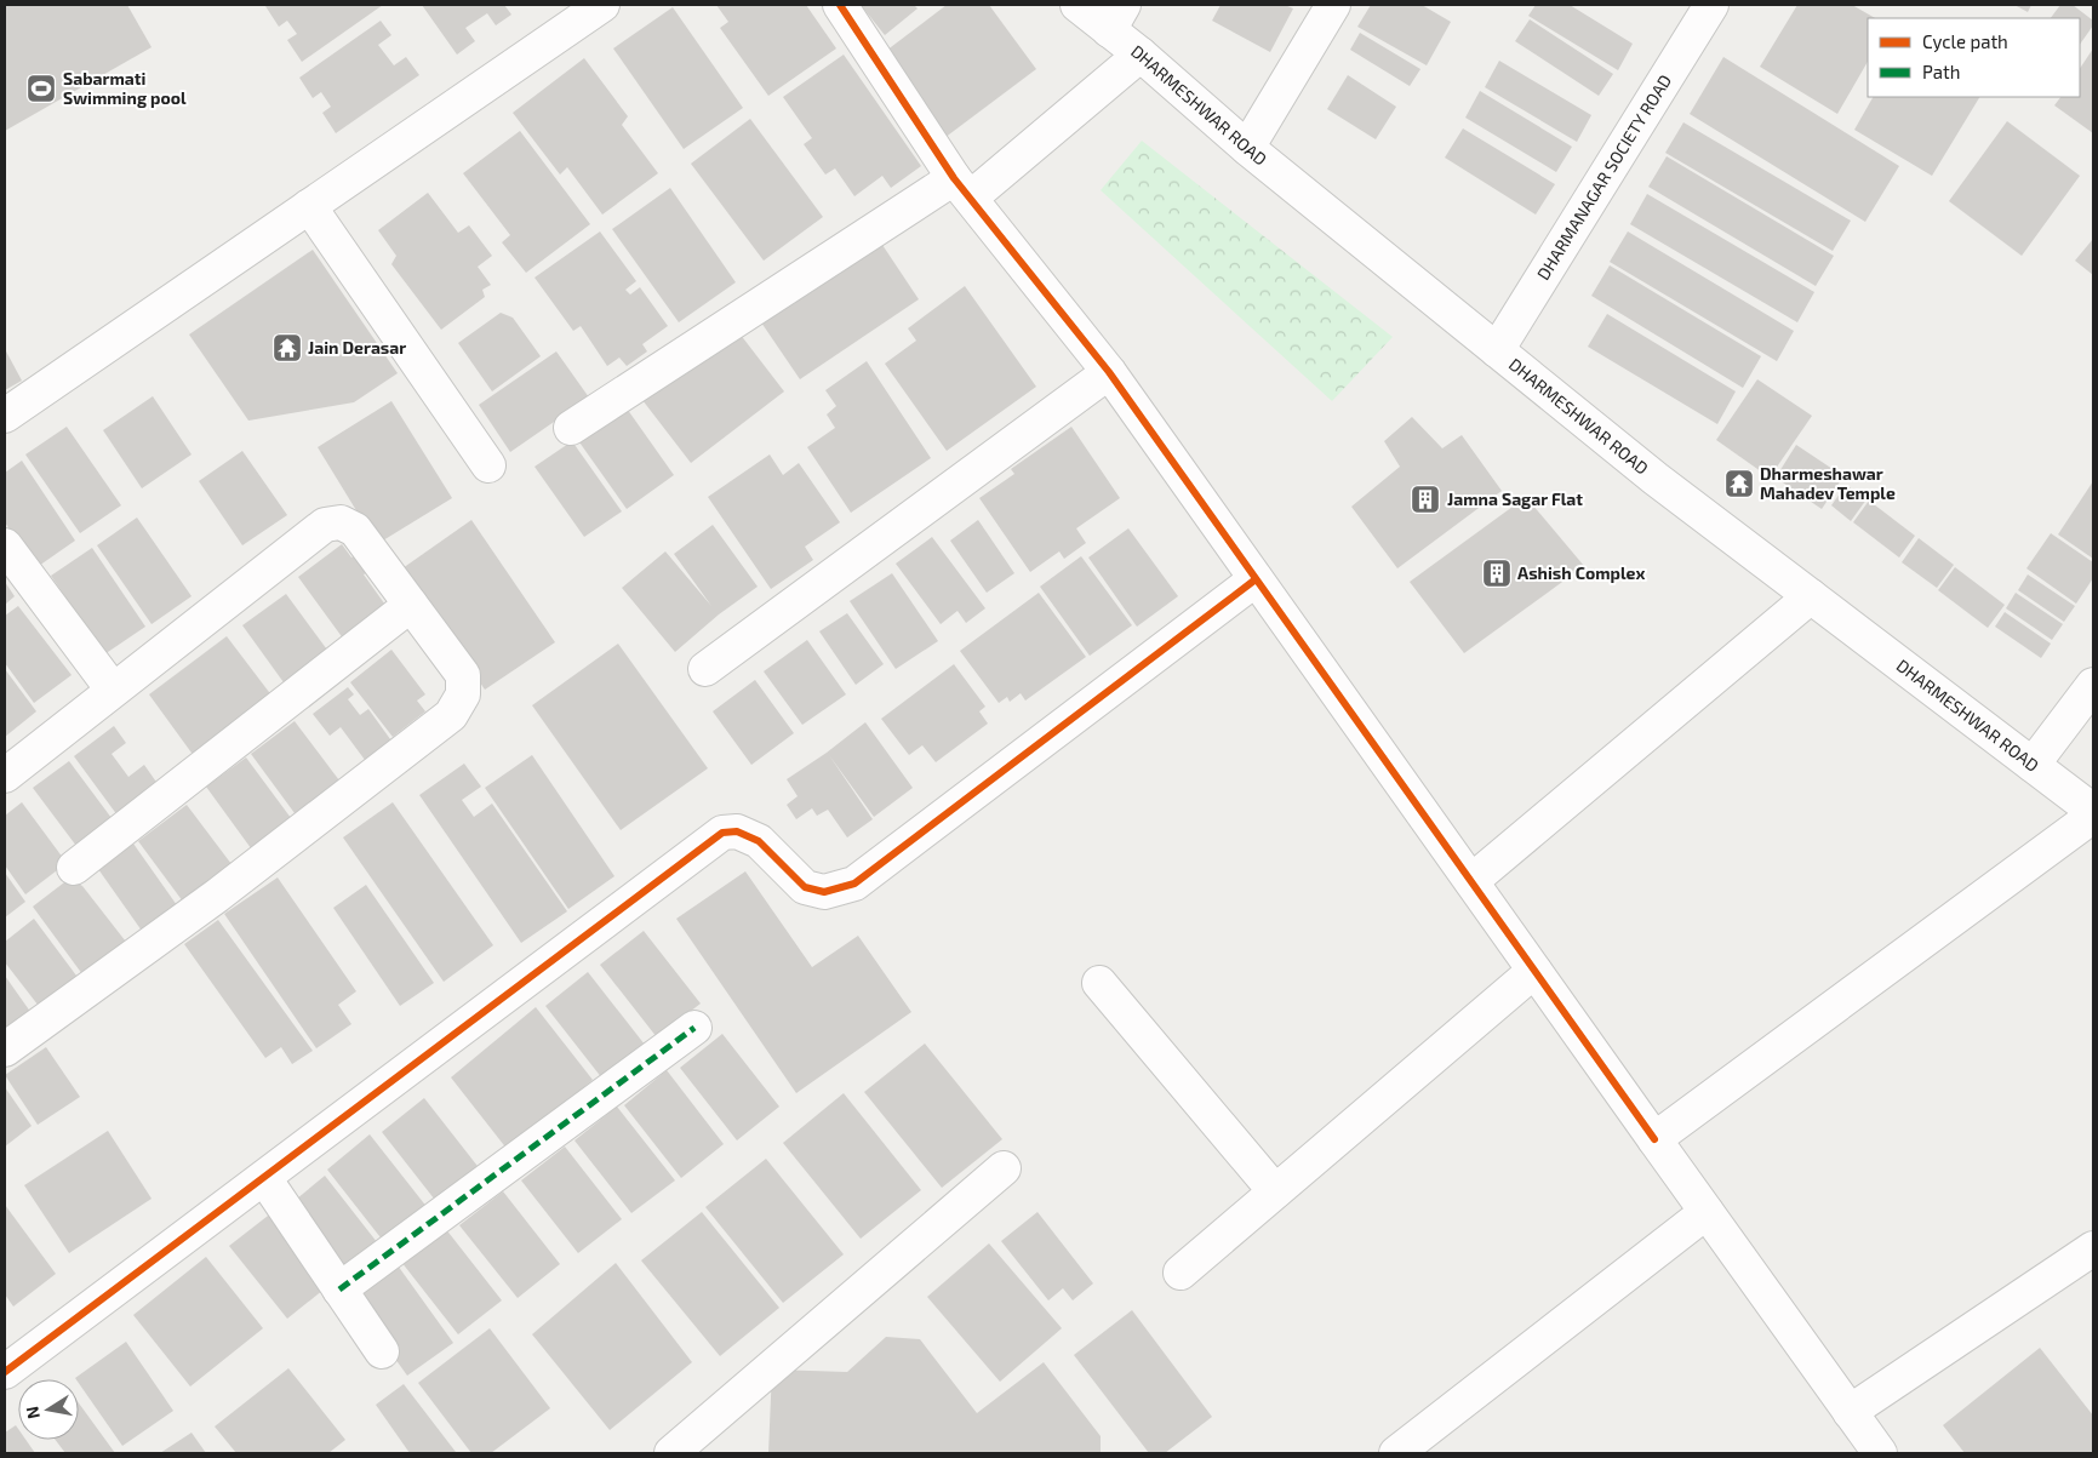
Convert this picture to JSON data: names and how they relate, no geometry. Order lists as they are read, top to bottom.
{
  "streets": {
    "street": ["DHARMESHWAR ROAD", "DHARMANAGAR SOCIETY ROAD"]
  },
  "crossings": [
    ["DHARMESHWAR ROAD", "DHARMANAGAR SOCIETY ROAD"]
  ],
  "places": {
    "sports": ["Sabarmati Swimming pool"],
    "temple": ["Jain Derasar", "Dharmeshawar Mahadev Temple"],
    "building": ["Jamna Sagar Flat", "Ashish Complex"]
  },
  "legend": ["Cycle path", "Path"],
  "north": "left"
}
